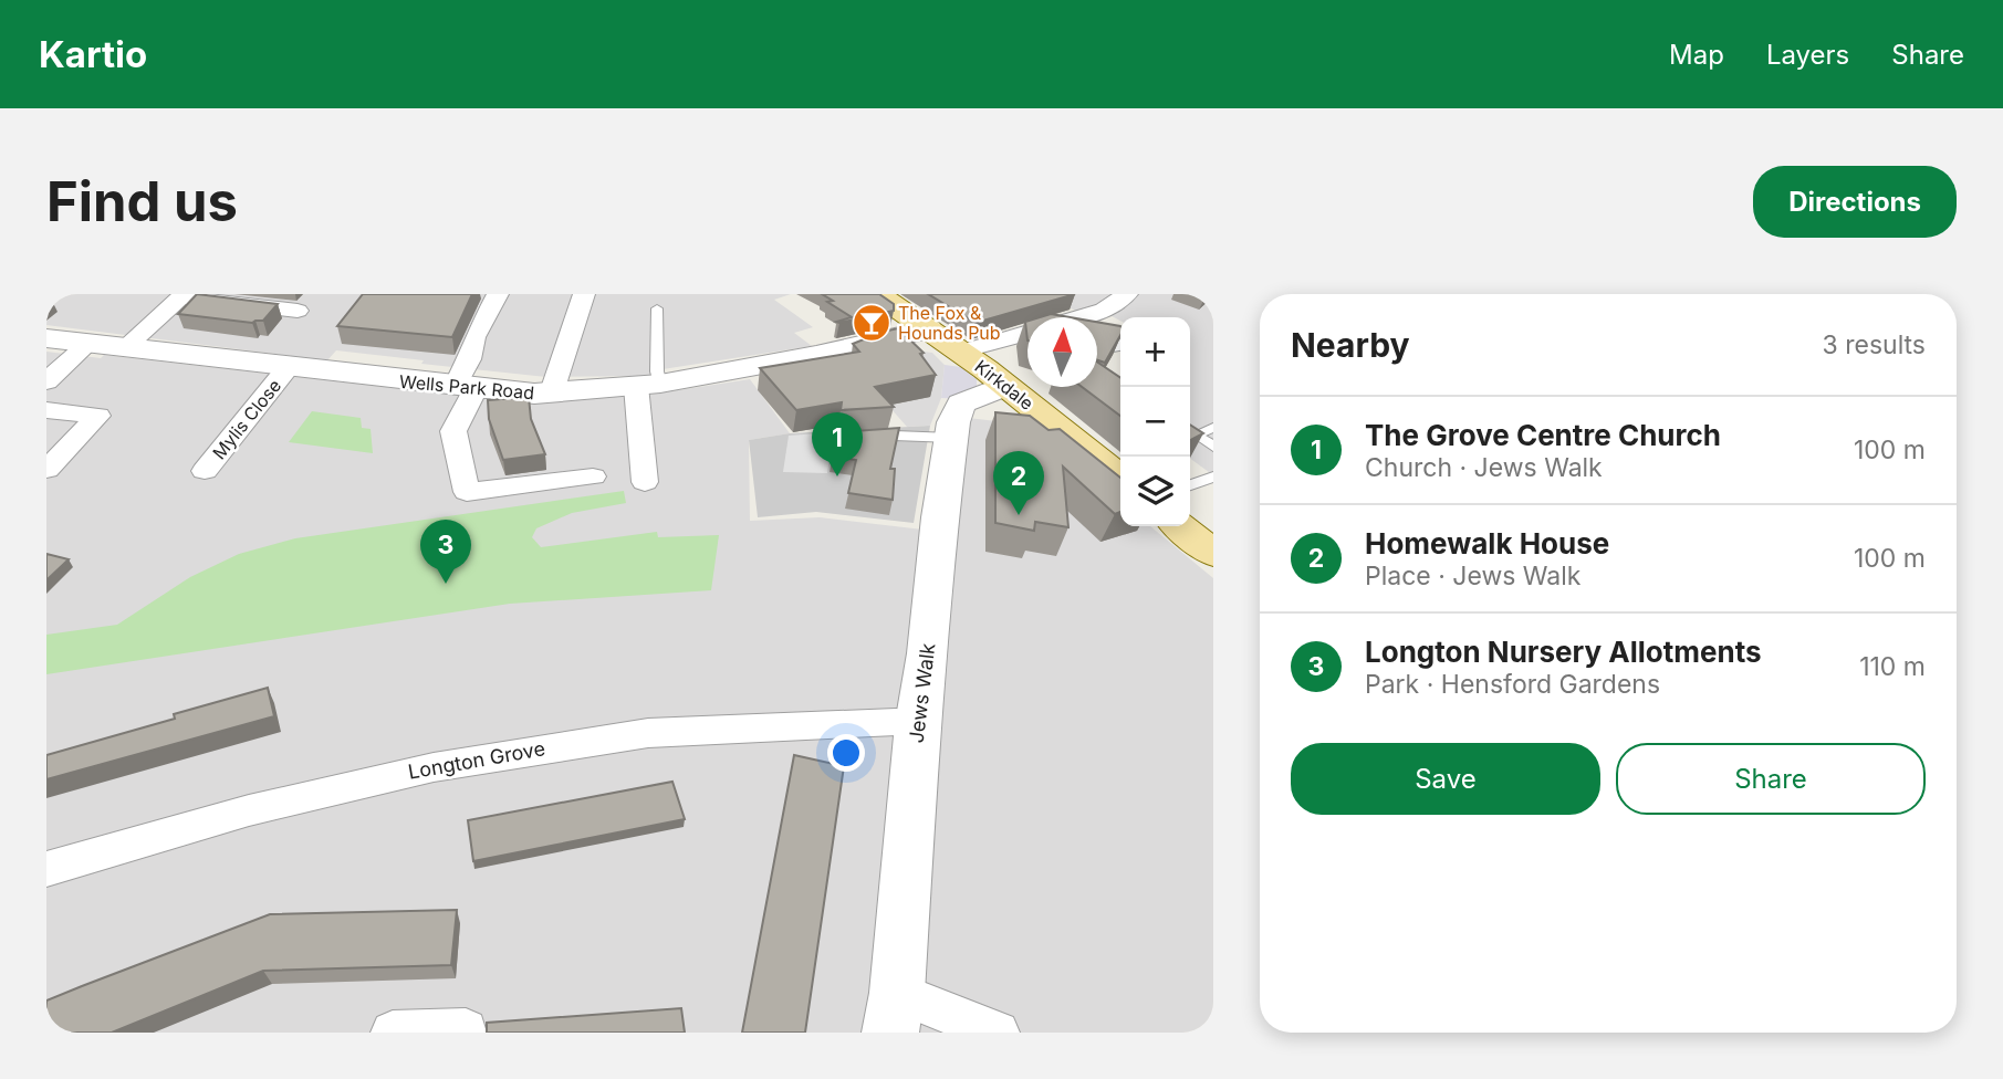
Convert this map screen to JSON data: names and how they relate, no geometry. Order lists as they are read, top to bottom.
{
  "streets": {
    "main road": ["Kirkdale"],
    "street": [
      "Wells Park Road",
      "Mylis Close",
      "Jews Walk",
      "Longton Grove"
    ]
  },
  "crossings": [
    ["Kirkdale", "Wells Park Road"],
    ["Kirkdale", "Jews Walk"],
    ["Wells Park Road", "Mylis Close"],
    ["Jews Walk", "Longton Grove"]
  ],
  "places": {
    "bar": ["The Fox & Hounds Pub"]
  },
  "north": "top",
  "page": {
    "header": "Kartio",
    "nav": ["Map", "Layers", "Share"],
    "buttons": [
      "Directions",
      ["Save", "Share"]
    ],
    "title": "Find us",
    "heading": ["Nearby", "3 results"],
    "map_buttons": ["+", "−"],
    "list": [
      {
        "mark": "1",
        "name": "The Grove Centre Church",
        "note": "Church · Jews Walk",
        "value": "100 m"
      },
      {
        "mark": "2",
        "name": "Homewalk House",
        "note": "Place · Jews Walk",
        "value": "100 m"
      },
      {
        "mark": "3",
        "name": "Longton Nursery Allotments",
        "note": "Park · Hensford Gardens",
        "value": "110 m"
      }
    ],
    "pins": ["1", "2", "3"]
  }
}
